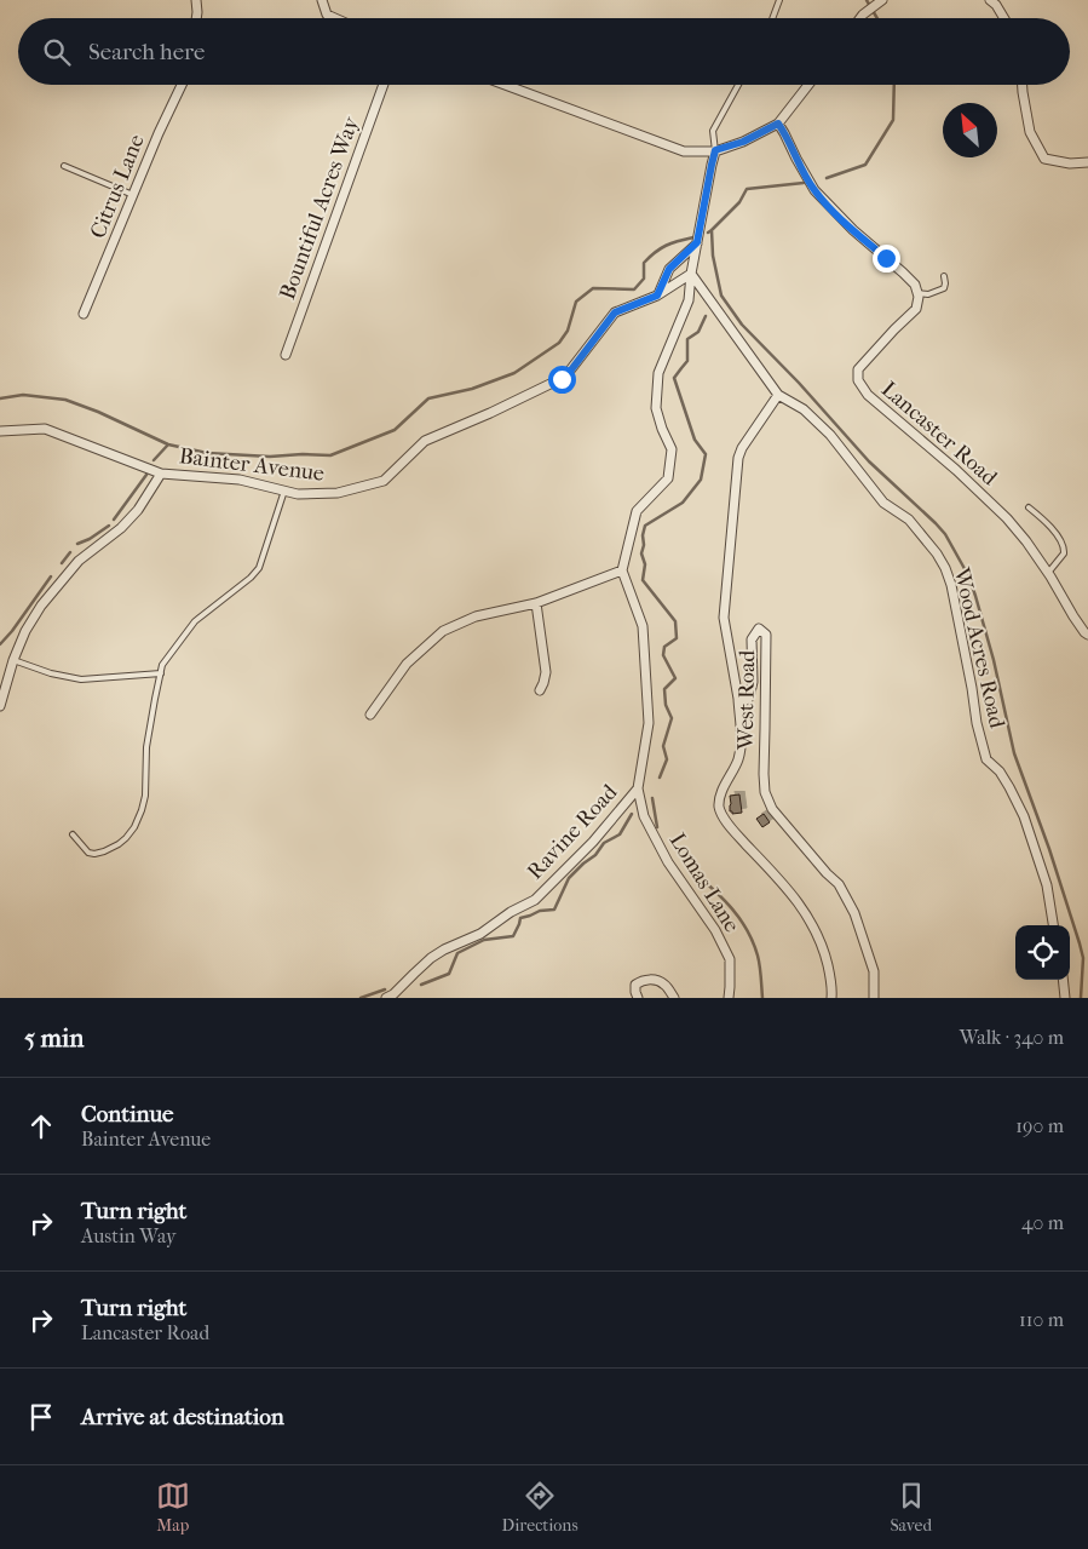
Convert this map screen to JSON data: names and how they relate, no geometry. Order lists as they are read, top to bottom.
{
  "streets": {
    "street": [
      "Citrus Lane",
      "Bountiful Acres Way",
      "Lancaster Road",
      "Bainter Avenue",
      "Wood Acres Road",
      "West Road",
      "Ravine Road",
      "Lomas Lane"
    ]
  },
  "crossings": [
    ["Bainter Avenue", "Wood Acres Road"],
    ["Wood Acres Road", "West Road"],
    ["Ravine Road", "Lomas Lane"]
  ],
  "north": "top left",
  "page": {
    "search": "Search here",
    "heading": ["5 min", "Walk · 340 m"],
    "list": [
      ["Continue", "Bainter Avenue", "190 m"],
      ["Turn right", "Austin Way", "40 m"],
      ["Turn right", "Lancaster Road", "110 m"],
      "Arrive at destination"
    ],
    "nav": ["Map", "Directions", "Saved"]
  }
}
